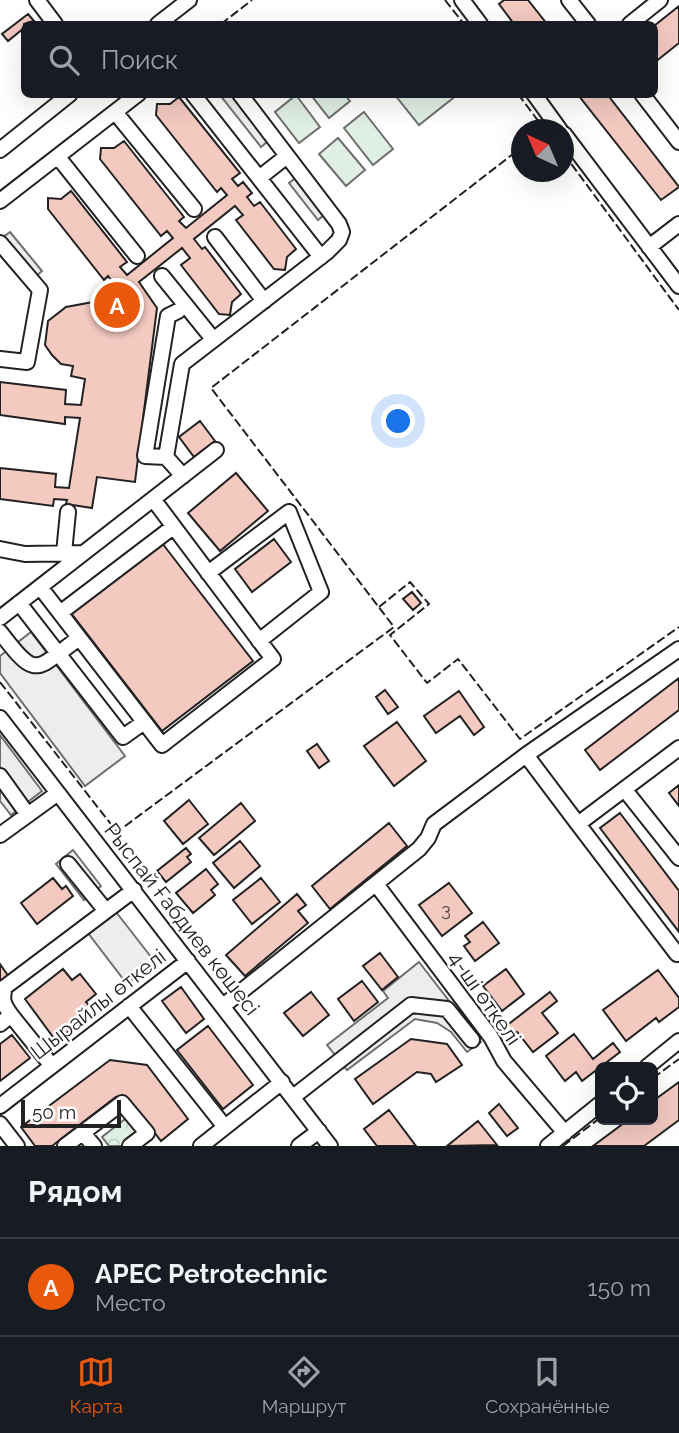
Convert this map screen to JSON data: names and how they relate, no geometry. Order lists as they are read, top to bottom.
{
  "streets": {
    "street": ["Рыспай Ғабдиев көшесі", "4-ші өткелі", "Шырайлы өткелі"]
  },
  "crossings": [
    ["Рыспай Ғабдиев көшесі", "Шырайлы өткелі"]
  ],
  "house_numbers": ["3"],
  "scale_bar": "50 m",
  "north": "top left",
  "page": {
    "search": "Поиск",
    "pins": "A",
    "scale": "50 m",
    "heading": "Рядом",
    "list": [
      {
        "mark": "A",
        "name": "APEC Petrotechnic",
        "note": "Место",
        "value": "150 m"
      }
    ],
    "nav": ["Карта", "Маршрут", "Сохранённые"]
  }
}
